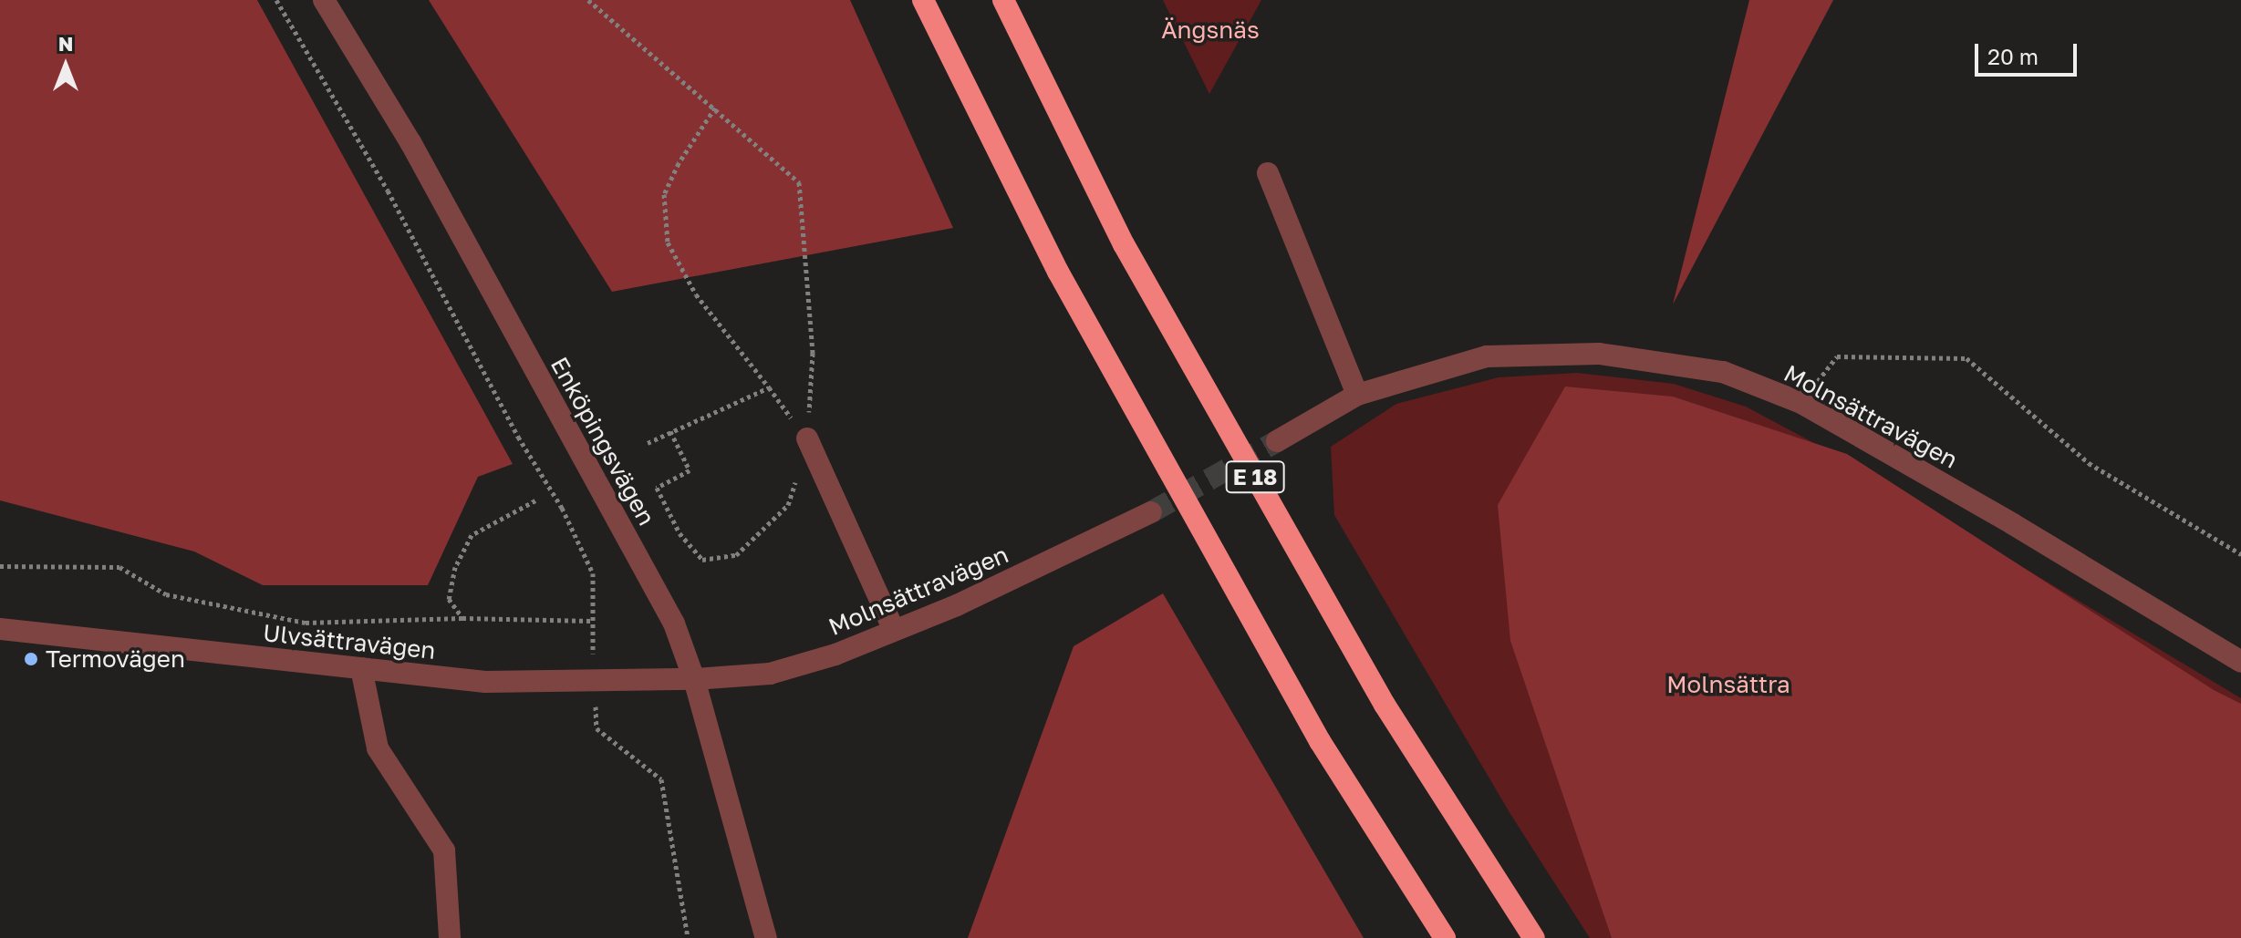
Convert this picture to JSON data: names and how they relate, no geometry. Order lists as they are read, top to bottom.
{
  "streets": {
    "highway": ["E 18"],
    "street": ["Molnsättravägen", "Enköpingsvägen", "Ulvsättravägen"]
  },
  "crossings": [
    ["Molnsättravägen", "Enköpingsvägen"],
    ["Molnsättravägen", "Ulvsättravägen"],
    ["Enköpingsvägen", "Ulvsättravägen"]
  ],
  "parks": ["Ängsnäs", "Molnsättra"],
  "places": ["Termovägen"],
  "scale_bar": "20 m",
  "north": "top"
}
